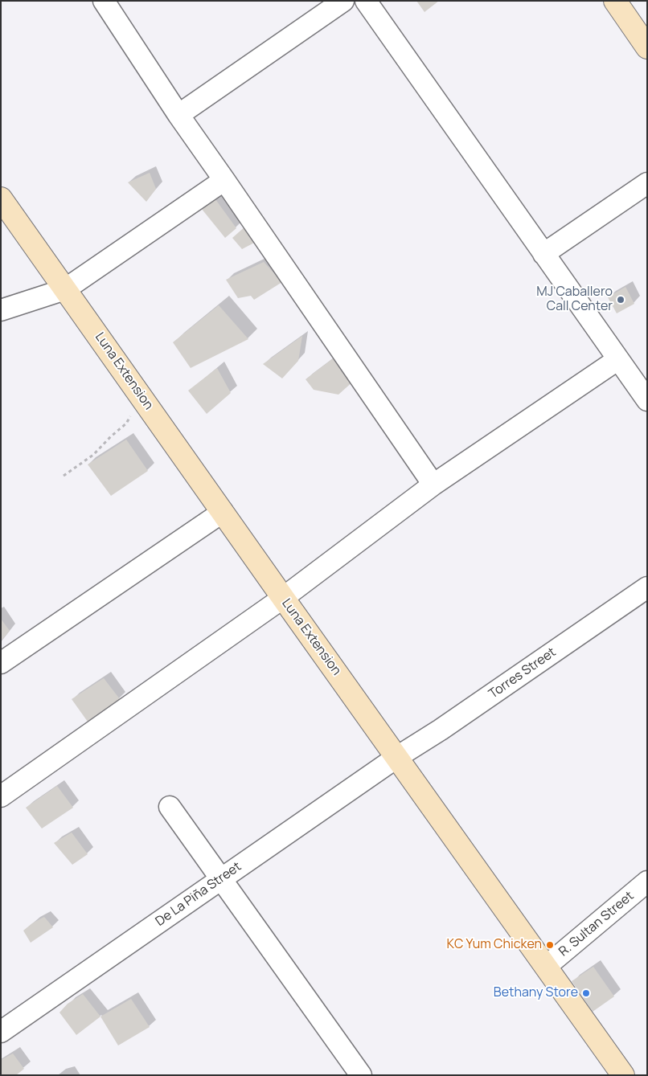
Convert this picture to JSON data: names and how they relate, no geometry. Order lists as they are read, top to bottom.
{
  "streets": {
    "street": [
      "Luna Extension",
      "Torres Street",
      "De La Piña Street",
      "R. Sultan Street"
    ]
  },
  "crossings": [
    ["Luna Extension", "Torres Street"],
    ["Luna Extension", "De La Piña Street"],
    ["Luna Extension", "R. Sultan Street"],
    ["Torres Street", "De La Piña Street"]
  ],
  "places": ["MJ Caballero Call Center", "KC Yum Chicken", "Bethany Store"]
}
